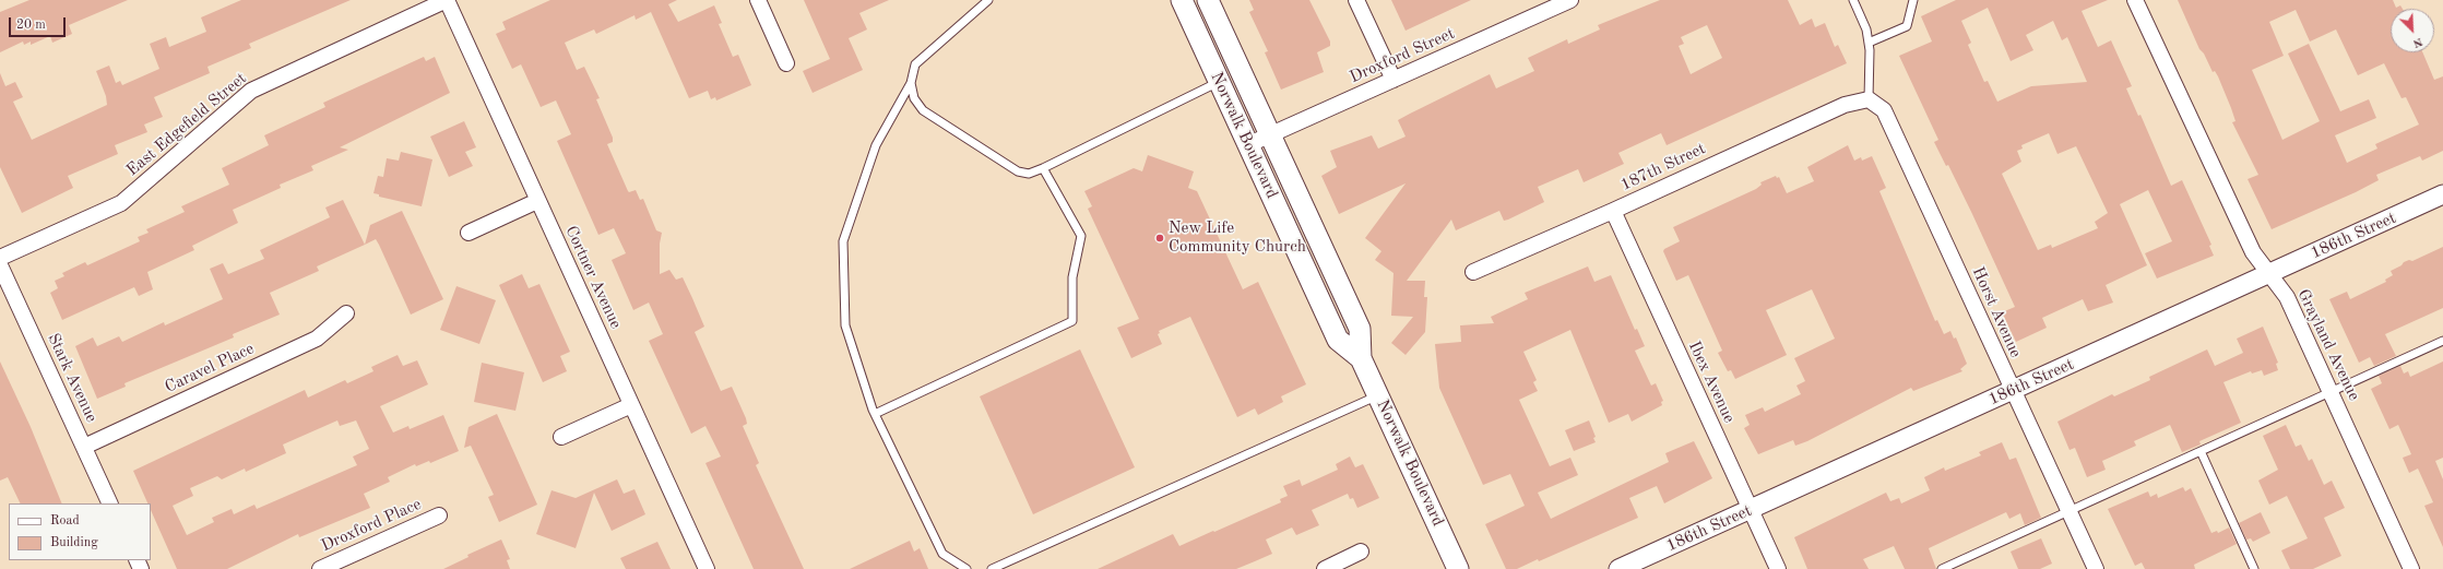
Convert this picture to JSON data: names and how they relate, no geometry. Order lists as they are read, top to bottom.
{
  "streets": {
    "main road": ["Norwalk Boulevard"],
    "street": [
      "Droxford Street",
      "East Edgefield Street",
      "187th Street",
      "186th Street",
      "Cortner Avenue",
      "Horst Avenue",
      "Grayland Avenue",
      "Caravel Place",
      "Stark Avenue",
      "Ibex Avenue",
      "Droxford Place"
    ]
  },
  "crossings": [
    ["Droxford Street", "Norwalk Boulevard"],
    ["East Edgefield Street", "Cortner Avenue"],
    ["187th Street", "Horst Avenue"],
    ["187th Street", "Ibex Avenue"],
    ["186th Street", "Horst Avenue"],
    ["186th Street", "Grayland Avenue"],
    ["186th Street", "Ibex Avenue"],
    ["Caravel Place", "Stark Avenue"]
  ],
  "places": ["New Life Community Church"],
  "legend": ["Road", "Building"],
  "scale_bar": "20 m",
  "north": "bottom right"
}
